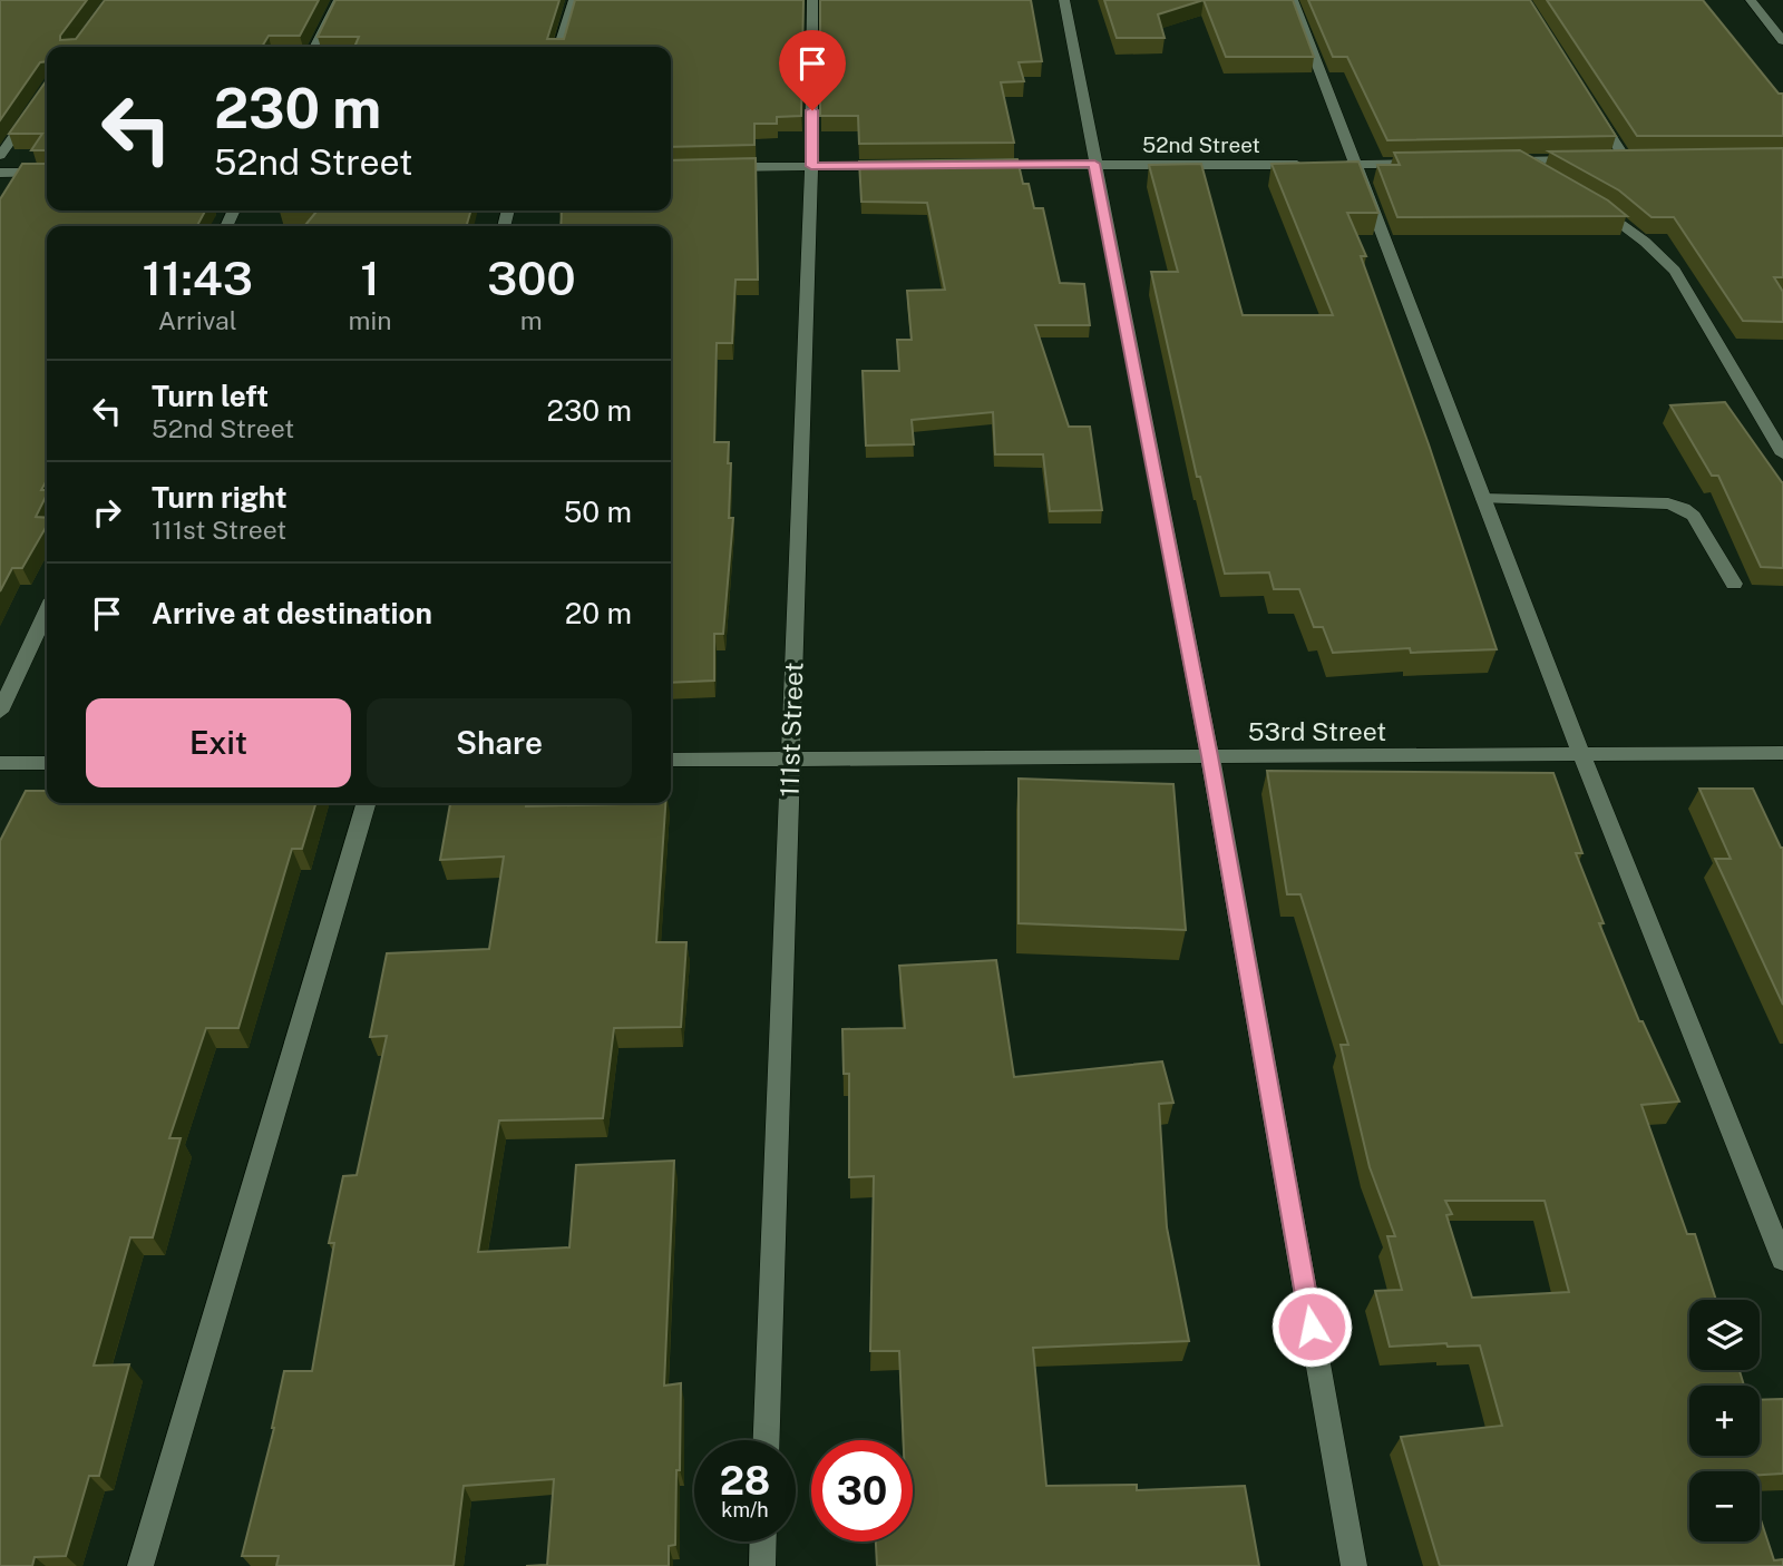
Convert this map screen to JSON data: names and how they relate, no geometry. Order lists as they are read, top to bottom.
{
  "streets": {
    "street": ["52nd Street", "111st Street", "53rd Street"]
  },
  "crossings": [
    ["111st Street", "53rd Street"]
  ],
  "page": {
    "turn": ["230 m", "52nd Street"],
    "eta": [
      "11:43",
      "Arrival",
      "1",
      "min",
      "300",
      "m"
    ],
    "list": [
      {
        "name": "Turn left",
        "note": "52nd Street",
        "value": "230 m"
      },
      {
        "name": "Turn right",
        "note": "111st Street",
        "value": "50 m"
      },
      {
        "name": "Arrive at destination",
        "value": "20 m"
      }
    ],
    "buttons": ["Exit", "Share"],
    "map_buttons": ["+", "−"],
    "speed": "28 km/h",
    "limit": "30"
  }
}
